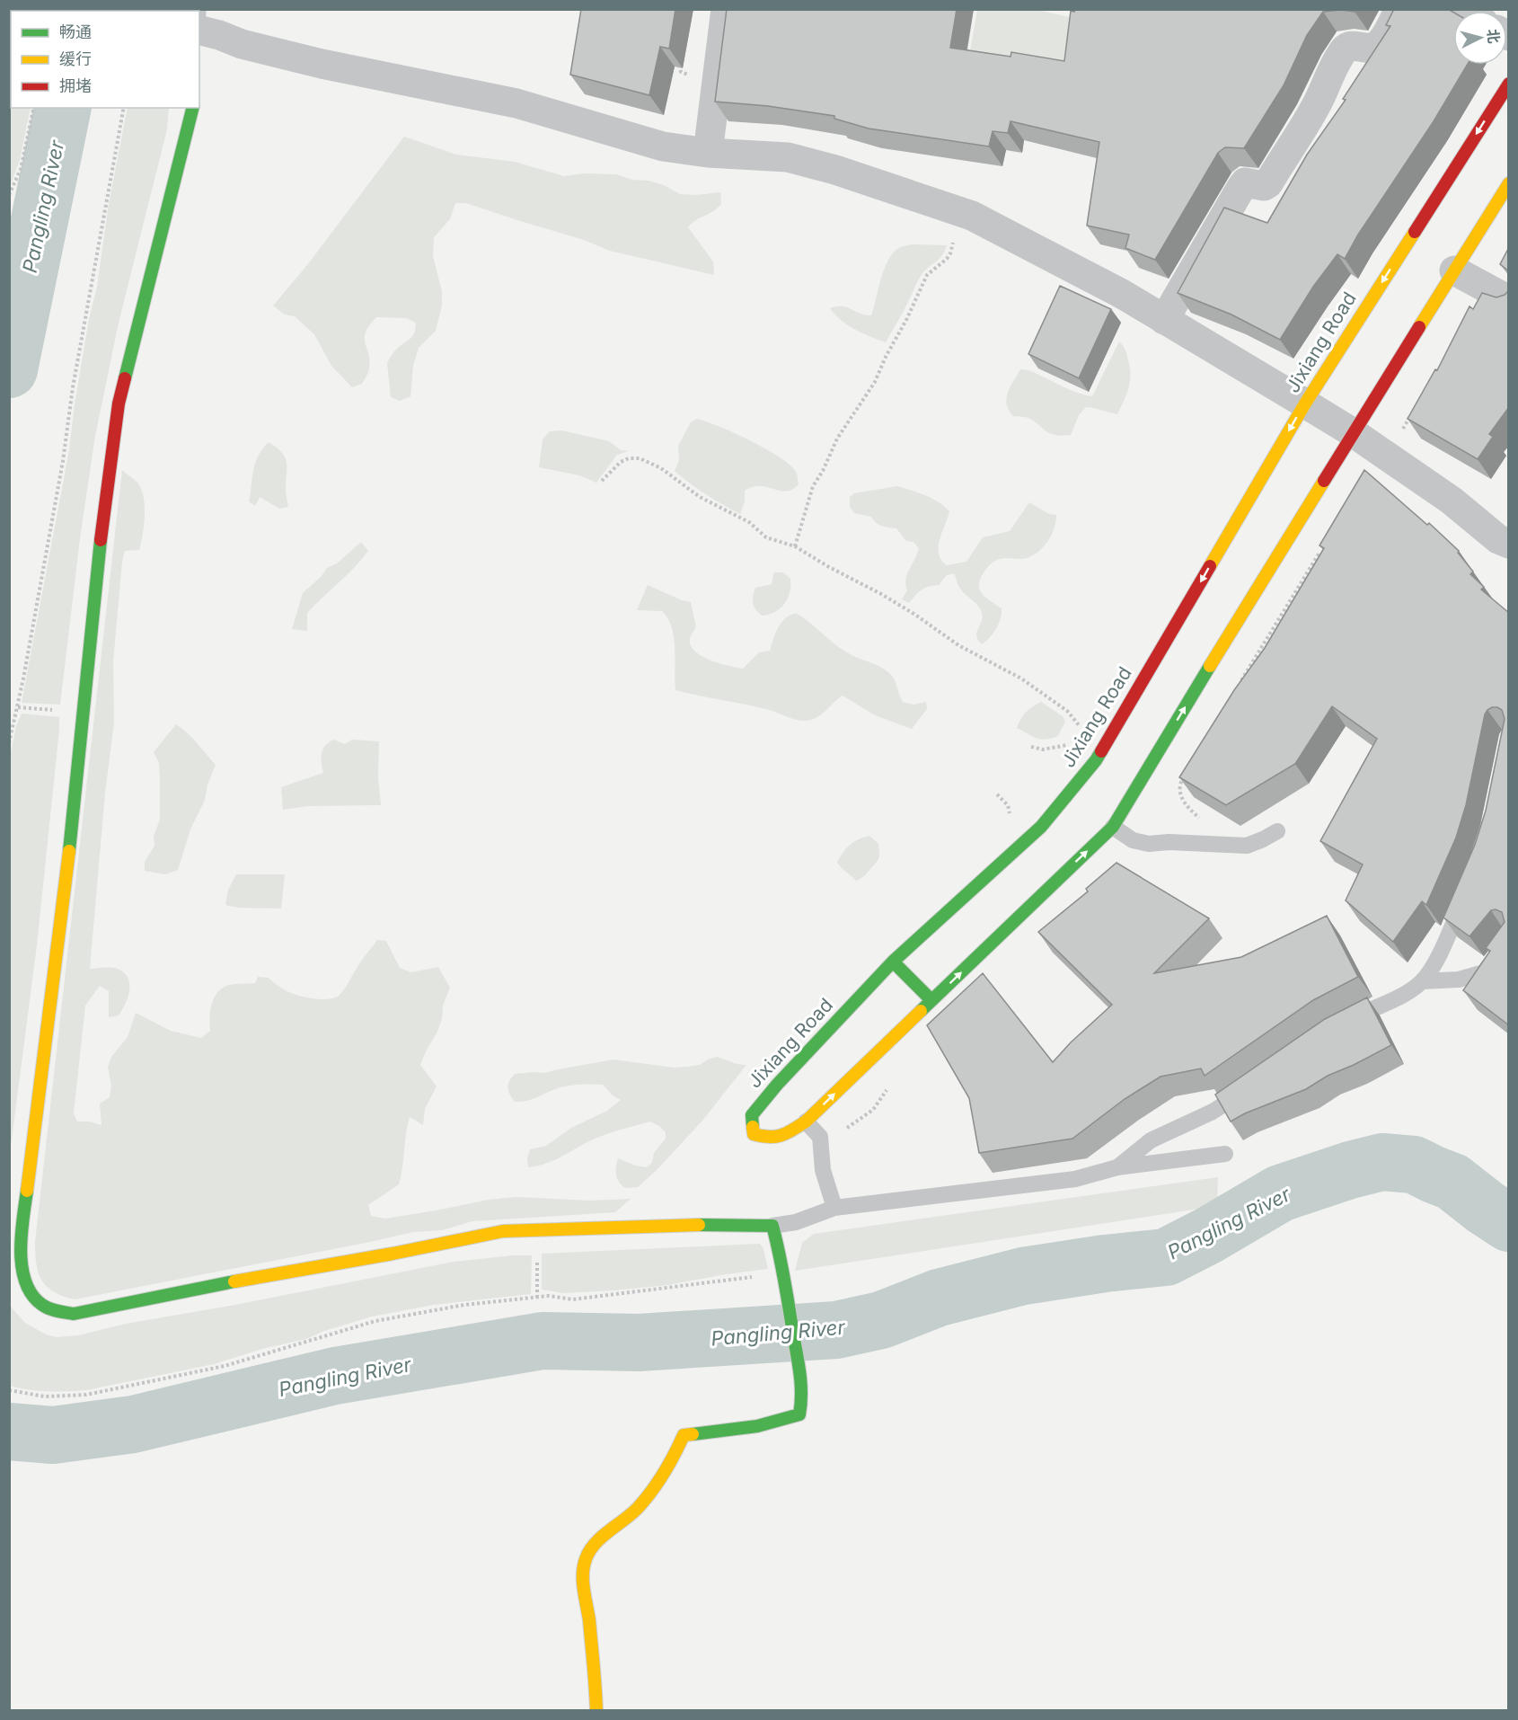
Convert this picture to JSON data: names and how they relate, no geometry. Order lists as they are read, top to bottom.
{
  "streets": {
    "main road": ["Jixiang Road"]
  },
  "water": ["Pangling River"],
  "legend": ["畅通", "缓行", "拥堵"],
  "north": "right"
}
